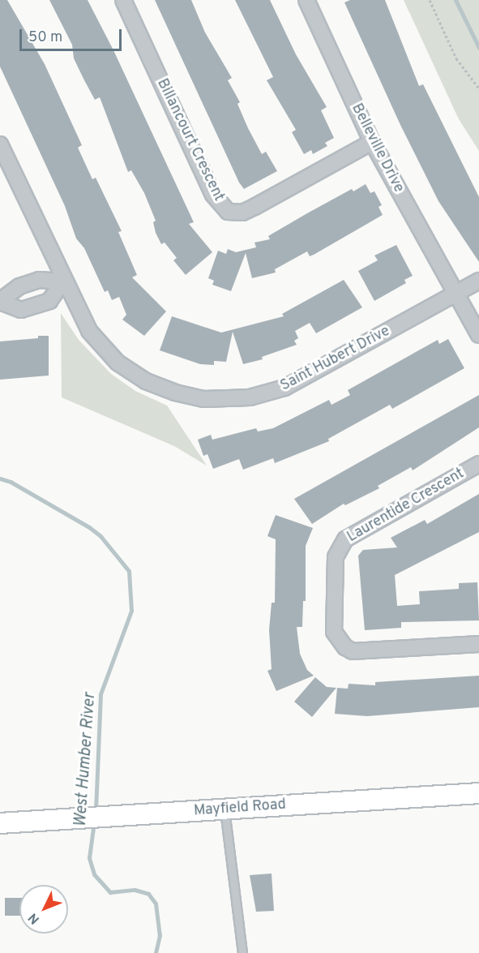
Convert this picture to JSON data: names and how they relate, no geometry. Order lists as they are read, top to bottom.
{
  "streets": {
    "main road": ["Mayfield Road"],
    "street": [
      "Billancourt Crescent",
      "Belleville Drive",
      "Saint Hubert Drive",
      "Laurentide Crescent"
    ]
  },
  "crossings": [
    ["Billancourt Crescent", "Belleville Drive"],
    ["Belleville Drive", "Saint Hubert Drive"]
  ],
  "water": ["West Humber River"],
  "scale_bar": "50 m",
  "north": "bottom left"
}
